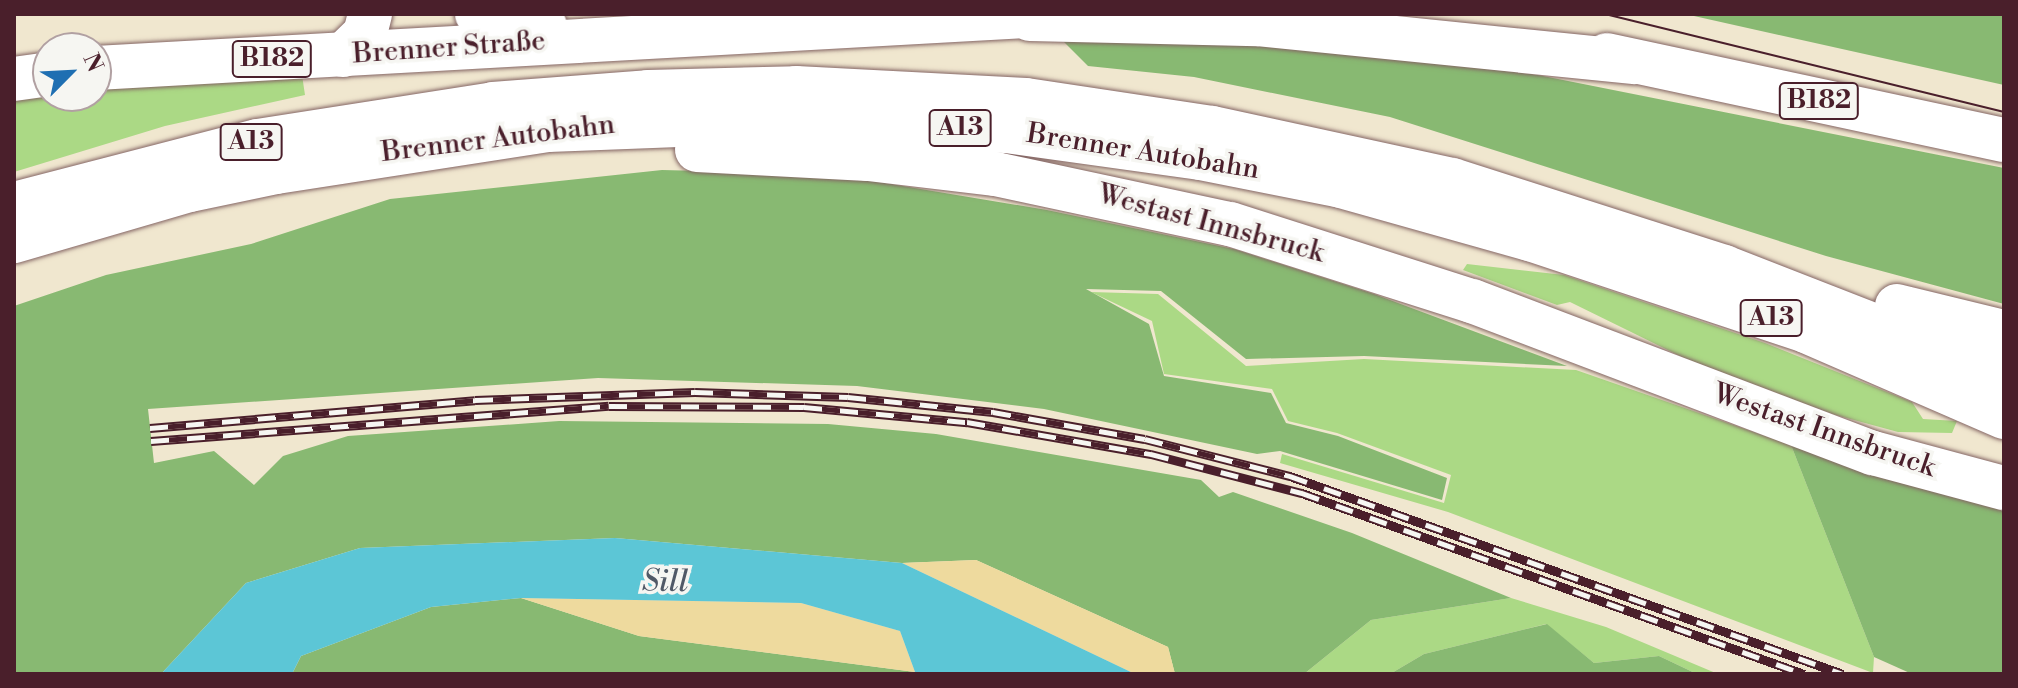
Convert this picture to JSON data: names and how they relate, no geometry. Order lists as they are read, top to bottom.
{
  "streets": {
    "main road": [
      "Brenner Straße",
      "B182",
      "A13",
      "Brenner Autobahn",
      "Westast Innsbruck"
    ]
  },
  "crossings": [
    ["Brenner Straße", "B182"],
    ["A13", "Brenner Autobahn"],
    ["Brenner Autobahn", "Westast Innsbruck"]
  ],
  "water": ["Sill"],
  "north": "top right"
}
